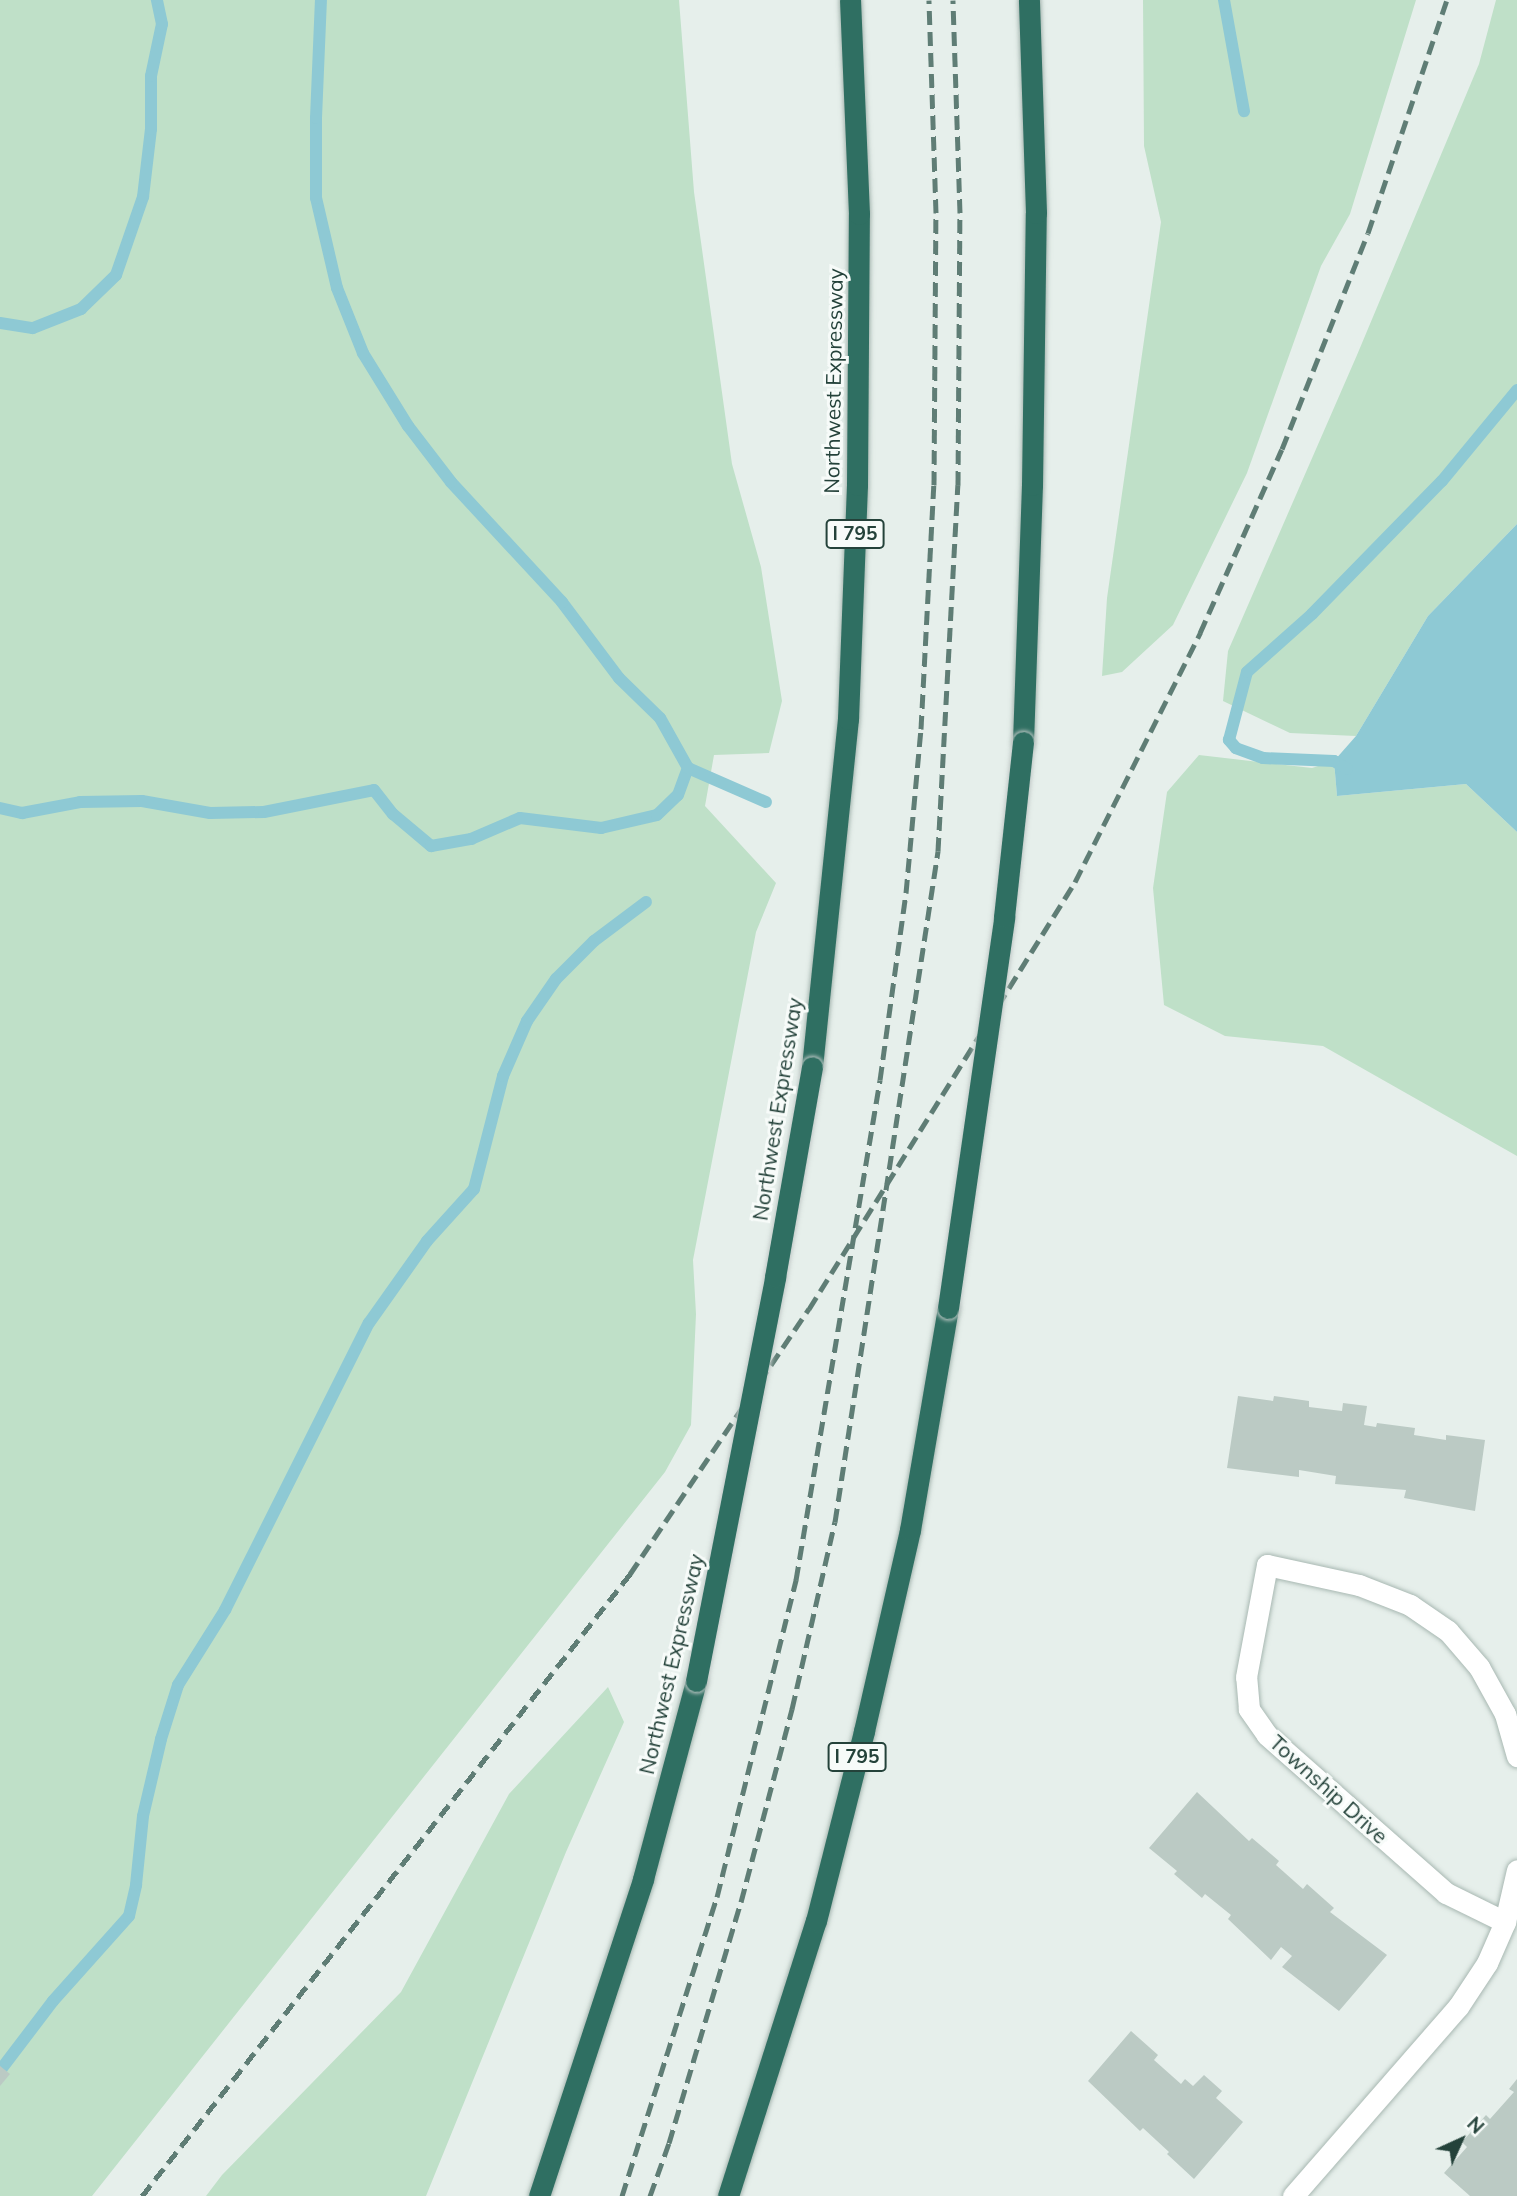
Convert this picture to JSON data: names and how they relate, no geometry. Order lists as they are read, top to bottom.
{
  "streets": {
    "highway": ["Northwest Expressway", "I 795"],
    "street": ["Township Drive"]
  },
  "north": "top right"
}
